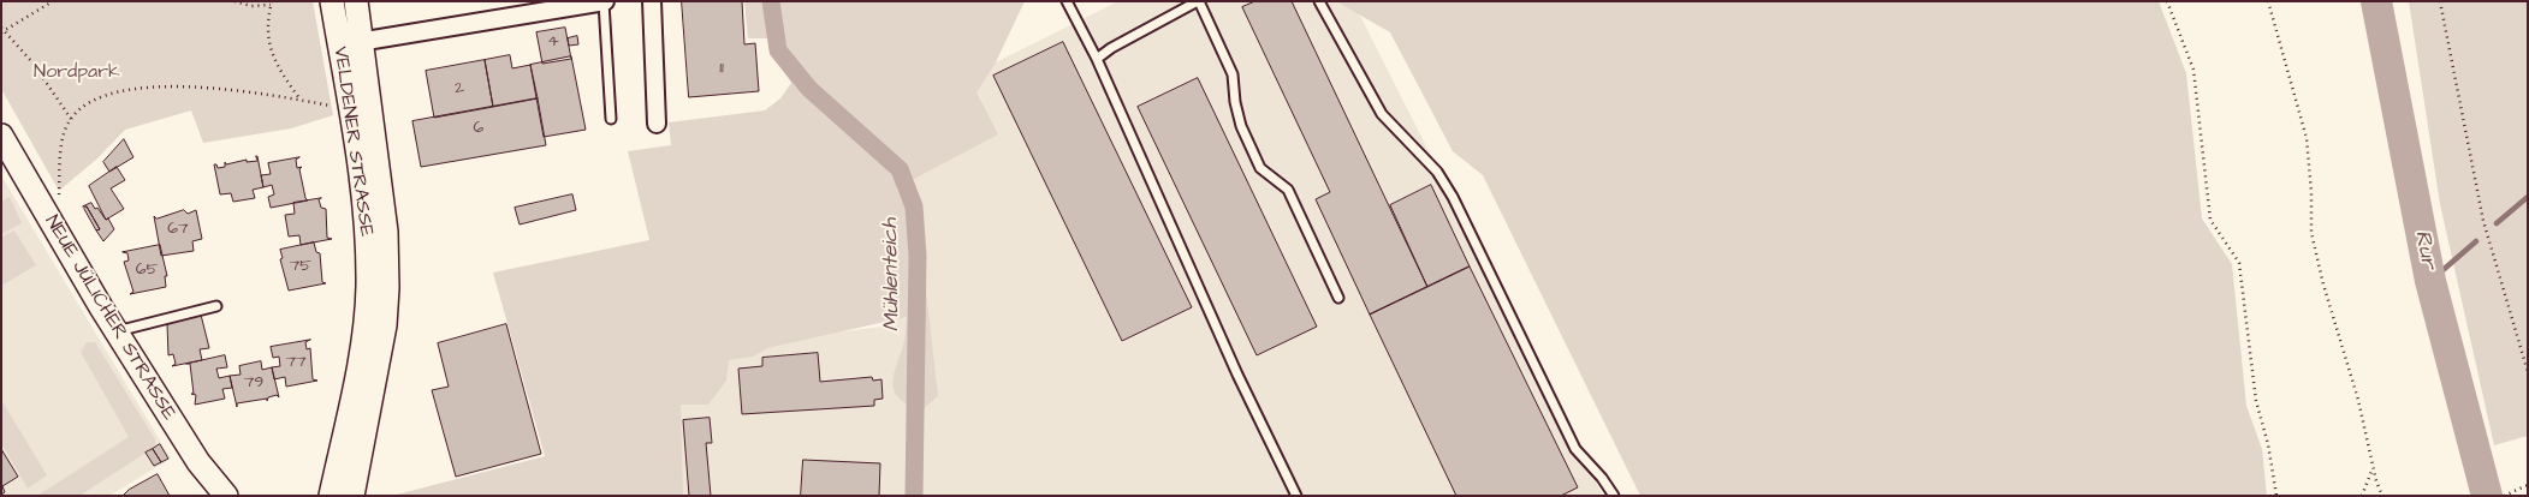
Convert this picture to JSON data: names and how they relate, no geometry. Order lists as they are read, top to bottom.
{
  "streets": {
    "street": ["VELDENER STRASSE", "NEUE JÜLICHER STRASSE"]
  },
  "water": ["Rur", "Mühlenteich"],
  "parks": ["Nordpark"],
  "house_numbers": [
    "4",
    "11",
    "2",
    "6",
    "67",
    "75",
    "65",
    "77",
    "79"
  ]
}
